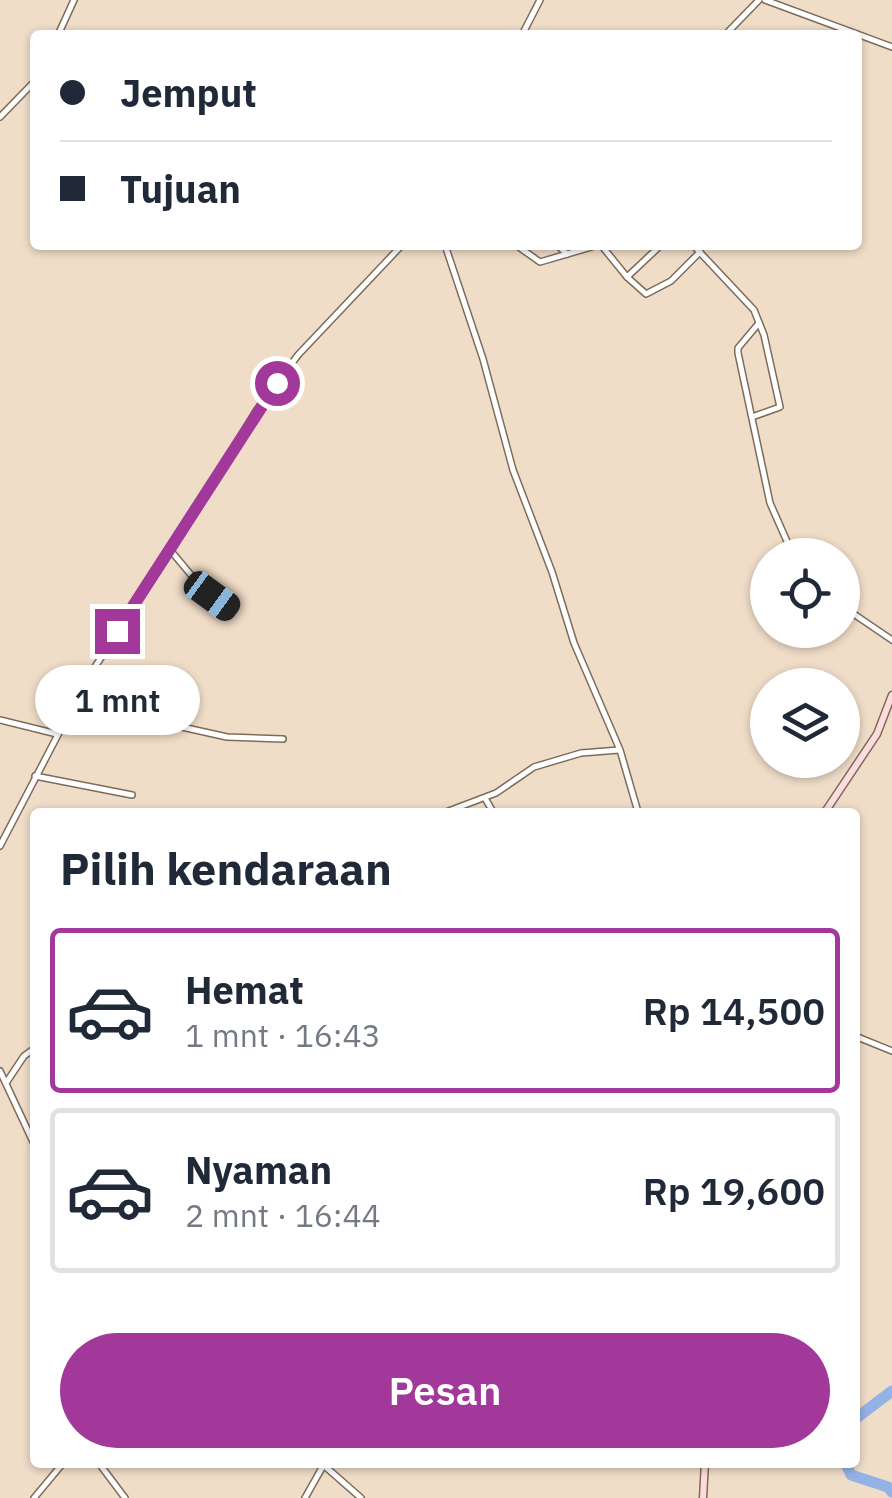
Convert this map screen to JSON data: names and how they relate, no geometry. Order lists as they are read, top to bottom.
{
  "page": {
    "banner": ["Jemput", "Tujuan"],
    "bubble": "1 mnt",
    "heading": "Pilih kendaraan",
    "list": [
      {
        "name": "Hemat",
        "note": "1 mnt · 16:43",
        "value": "Rp 14,500"
      },
      {
        "name": "Nyaman",
        "note": "2 mnt · 16:44",
        "value": "Rp 19,600"
      }
    ],
    "buttons": "Pesan"
  }
}
